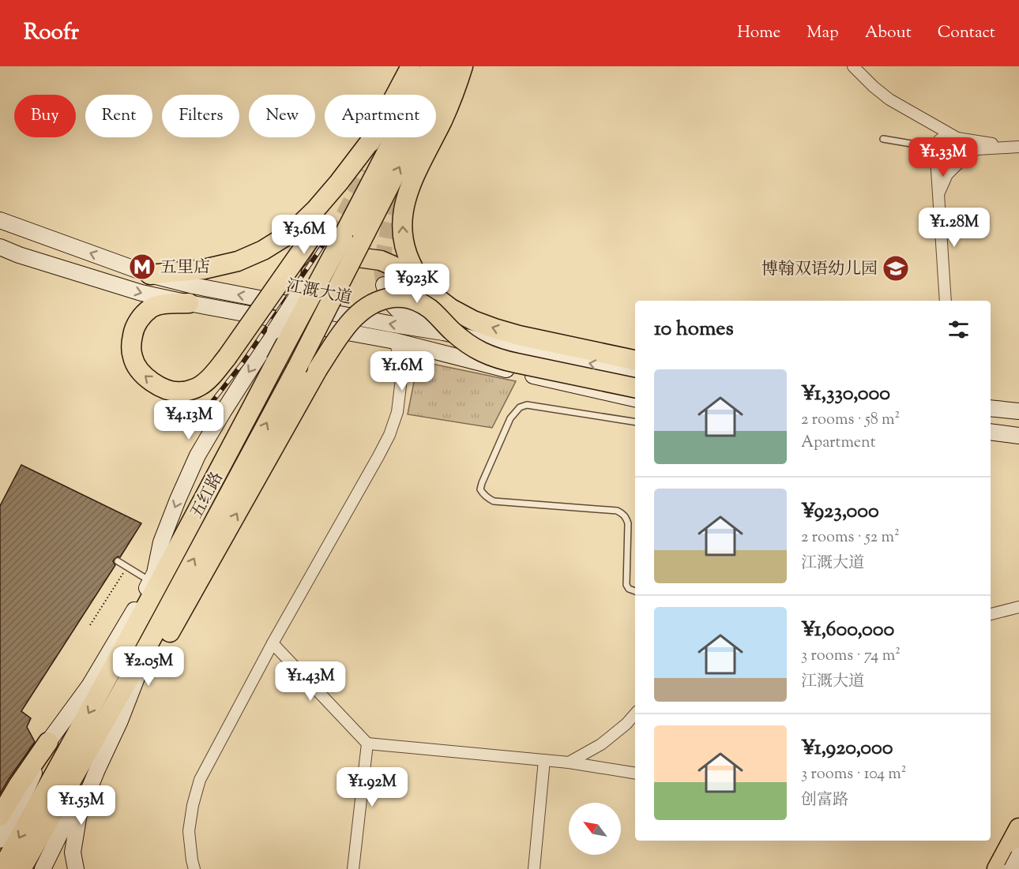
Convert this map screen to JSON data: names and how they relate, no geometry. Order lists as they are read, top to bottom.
{
  "streets": {
    "highway": ["五红路"],
    "main road": ["江溉大道"]
  },
  "places": {
    "metro station": ["五里店"],
    "school or university": ["博翰双语幼儿园"]
  },
  "north": "top left",
  "page": {
    "header": "Roofr",
    "nav": [
      "Home",
      "Map",
      "About",
      "Contact"
    ],
    "chip": [
      "Buy",
      "Rent",
      "Filters",
      "New",
      "Apartment"
    ],
    "price": [
      "¥1.33M",
      "¥1.28M",
      "¥3.6M",
      "¥923K",
      "¥1.6M",
      "¥4.13M",
      "¥2.05M",
      "¥1.43M",
      "¥1.92M",
      "¥1.53M"
    ],
    "heading": "10 homes",
    "list": [
      {
        "name": "¥1,330,000",
        "note": "2 rooms · 58 m² · Apartment"
      },
      {
        "name": "¥923,000",
        "note": "2 rooms · 52 m² · 江溉大道"
      },
      {
        "name": "¥1,600,000",
        "note": "3 rooms · 74 m² · 江溉大道"
      },
      {
        "name": "¥1,920,000",
        "note": "3 rooms · 104 m² · 创富路"
      }
    ]
  }
}
